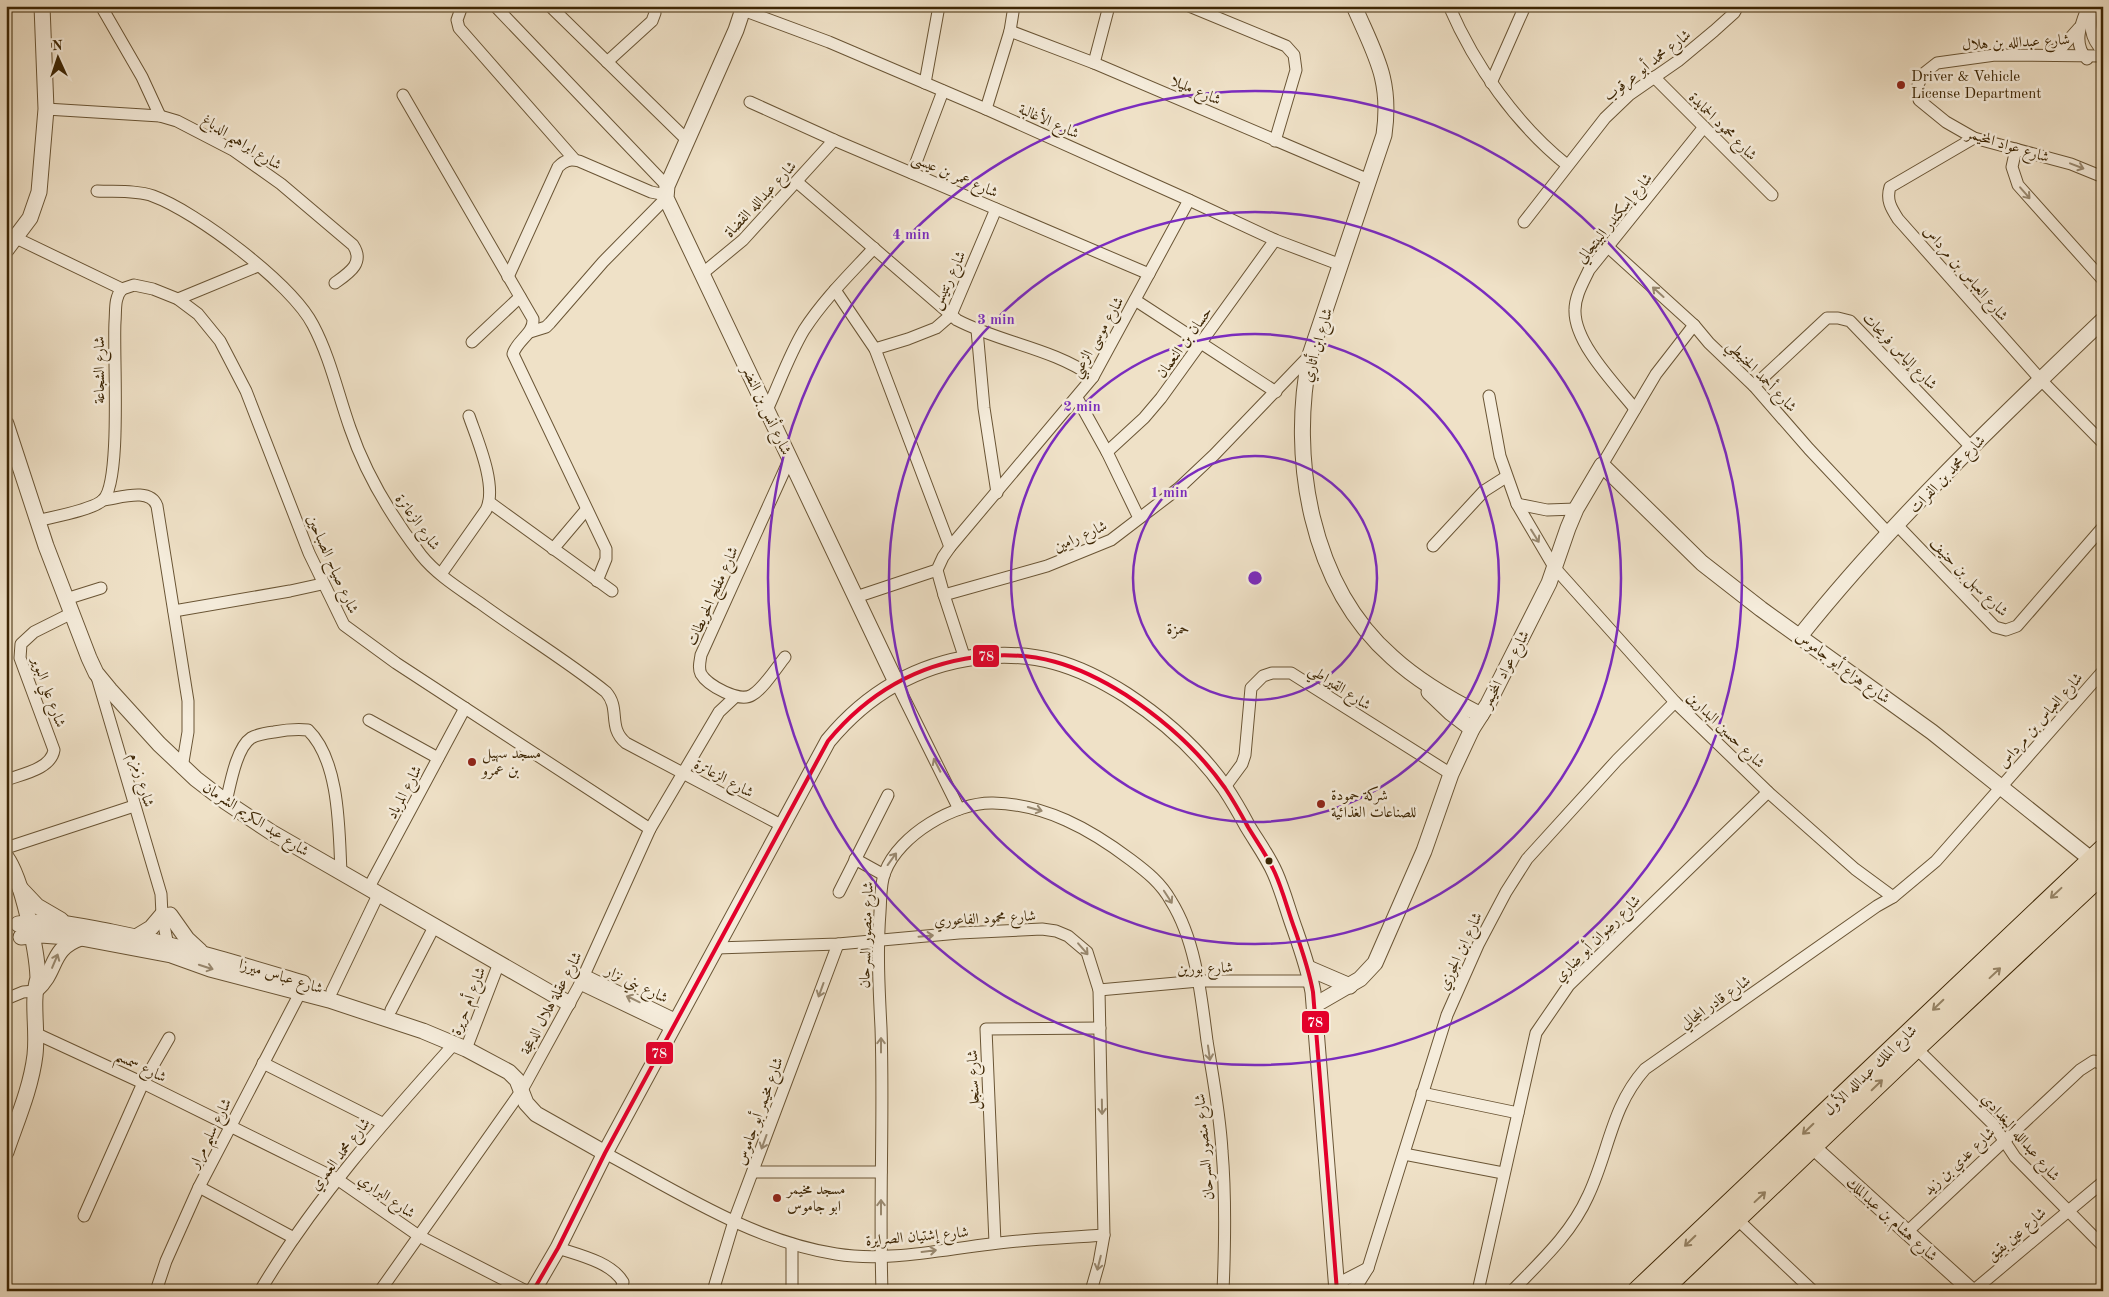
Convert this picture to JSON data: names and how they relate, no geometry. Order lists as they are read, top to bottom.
{
  "streets": {
    "main road": ["شارع الملك عبدالله الأول"],
    "street": [
      "شارع عبدالله بن هلال",
      "شارع محمد أبو عرقوب",
      "شارع مليلا",
      "شارع الأغالبة",
      "شارع محمود الحمايدة",
      "شارع ابراهيم الدباغ",
      "شارع عواد المخيمر",
      "شارع عمر بن عيسى",
      "شارع عبدالله القضاة",
      "شارع إسكندر البيتجالي",
      "شارع العباس بن مرداس",
      "شارع رنتيس",
      "شارع موسى الزعبي",
      "حسان بن النعمان",
      "شارع ابن أثاري",
      "شارع إلياس فريحات",
      "شارع الشجاعة",
      "شارع أحمد الحنيطي",
      "شارع أنس بن النضر",
      "شارع محمد بن الفرات",
      "شارع الزعاترة",
      "شارع رامين",
      "شارع صياح الصباحين",
      "شارع سهل بن حنيف",
      "شارع مفلح الحويطات",
      "شارع هزاع أبو جاموس",
      "شارع القيراطي",
      "شارع علي البوير",
      "شارع حسين البدارين",
      "شارع زمزم",
      "شارع المرباد",
      "شارع عبد الكريم الشرمان",
      "شارع محمود الفاعوري",
      "شارع منصور السرحان",
      "شارع رضوان أبو ضاري",
      "شارع ابن الجوزي",
      "شارع بورين",
      "شارع عباس ميرزا",
      "شارع بني نزار",
      "شارع أم حريرة",
      "شارع قادر المجالي",
      "شارع عقلة هلال الدعجة",
      "شارع سمسم",
      "شارع سنجل",
      "شارع مخيمر أبو جاموس",
      "شارع سليم مرار",
      "شارع عبدالله البغدادي",
      "شارع محمد العمري",
      "شارع عدي بن زيد",
      "شارع البراري",
      "شارع هشام بن عبدالملك",
      "شارع عين بقيق",
      "شارع إشتيان الصرايرة"
    ]
  },
  "crossings": [
    ["شارع عبدالله بن هلال", "شارع عواد المخيمر"],
    ["شارع محمد أبو عرقوب", "شارع محمود الحمايدة"],
    ["شارع مليلا", "شارع ابن أثاري"],
    ["شارع الأغالبة", "شارع موسى الزعبي"],
    ["شارع الأغالبة", "حسان بن النعمان"],
    ["شارع الأغالبة", "شارع ابن أثاري"],
    ["شارع محمود الحمايدة", "شارع إسكندر البيتجالي"],
    ["شارع عواد المخيمر", "شارع إسكندر البيتجالي"],
    ["شارع عواد المخيمر", "شارع العباس بن مرداس"],
    ["شارع عواد المخيمر", "شارع ابن أثاري"],
    ["شارع عواد المخيمر", "شارع أحمد الحنيطي"],
    ["شارع عواد المخيمر", "شارع هزاع أبو جاموس"],
    ["شارع عواد المخيمر", "شارع القيراطي"],
    ["شارع عواد المخيمر", "شارع حسين البدارين"],
    ["شارع عمر بن عيسى", "شارع عبدالله القضاة"],
    ["شارع عمر بن عيسى", "شارع رنتيس"],
    ["شارع عمر بن عيسى", "شارع موسى الزعبي"],
    ["شارع عبدالله القضاة", "شارع أنس بن النضر"],
    ["شارع إسكندر البيتجالي", "شارع أحمد الحنيطي"],
    ["شارع العباس بن مرداس", "شارع محمد بن الفرات"],
    ["شارع العباس بن مرداس", "شارع هزاع أبو جاموس"],
    ["شارع العباس بن مرداس", "شارع قادر المجالي"],
    ["شارع ابن أثاري", "شارع رامين"],
    ["شارع إلياس فريحات", "شارع أحمد الحنيطي"],
    ["شارع إلياس فريحات", "شارع محمد بن الفرات"],
    ["شارع الشجاعة", "شارع صياح الصباحين"],
    ["شارع أحمد الحنيطي", "شارع محمد بن الفرات"],
    ["شارع أحمد الحنيطي", "شارع سهل بن حنيف"],
    ["شارع أنس بن النضر", "شارع مفلح الحويطات"],
    ["شارع أنس بن النضر", "شارع منصور السرحان"],
    ["شارع محمد بن الفرات", "شارع سهل بن حنيف"],
    ["شارع محمد بن الفرات", "شارع هزاع أبو جاموس"],
    ["شارع الزعاترة", "شارع عقلة هلال الدعجة"],
    ["شارع صياح الصباحين", "شارع المرباد"],
    ["شارع صياح الصباحين", "شارع عقلة هلال الدعجة"],
    ["شارع مفلح الحويطات", "شارع عقلة هلال الدعجة"],
    ["شارع هزاع أبو جاموس", "شارع قادر المجالي"],
    ["شارع هزاع أبو جاموس", "شارع الملك عبدالله الأول"],
    ["شارع علي البوير", "شارع عبد الكريم الشرمان"],
    ["شارع حسين البدارين", "شارع رضوان أبو ضاري"],
    ["شارع حسين البدارين", "شارع ابن الجوزي"],
    ["شارع حسين البدارين", "شارع قادر المجالي"],
    ["شارع زمزم", "شارع عبد الكريم الشرمان"],
    ["شارع زمزم", "شارع عباس ميرزا"],
    ["شارع المرباد", "شارع عبد الكريم الشرمان"],
    ["شارع المرباد", "شارع عباس ميرزا"],
    ["شارع عبد الكريم الشرمان", "شارع أم حريرة"],
    ["شارع عبد الكريم الشرمان", "شارع عقلة هلال الدعجة"],
    ["شارع محمود الفاعوري", "شارع منصور السرحان"],
    ["شارع محمود الفاعوري", "شارع بورين"],
    ["شارع محمود الفاعوري", "شارع سنجل"],
    ["شارع محمود الفاعوري", "شارع مخيمر أبو جاموس"],
    ["شارع محمود الفاعوري", "شارع إشتيان الصرايرة"],
    ["شارع منصور السرحان", "شارع بورين"],
    ["شارع منصور السرحان", "شارع إشتيان الصرايرة"],
    ["شارع عباس ميرزا", "شارع أم حريرة"],
    ["شارع عباس ميرزا", "شارع عقلة هلال الدعجة"],
    ["شارع عباس ميرزا", "شارع سليم مرار"],
    ["شارع عباس ميرزا", "شارع محمد العمري"],
    ["شارع عباس ميرزا", "شارع إشتيان الصرايرة"],
    ["شارع بني نزار", "شارع عقلة هلال الدعجة"],
    ["شارع أم حريرة", "شارع محمد العمري"],
    ["شارع عقلة هلال الدعجة", "شارع البراري"],
    ["شارع سمسم", "شارع سليم مرار"],
    ["شارع سمسم", "شارع البراري"],
    ["شارع الملك عبدالله الأول", "شارع عبدالله البغدادي"],
    ["شارع الملك عبدالله الأول", "شارع هشام بن عبدالملك"],
    ["شارع سنجل", "شارع إشتيان الصرايرة"],
    ["شارع مخيمر أبو جاموس", "شارع إشتيان الصرايرة"],
    ["شارع سليم مرار", "شارع البراري"],
    ["شارع عبدالله البغدادي", "شارع عدي بن زيد"],
    ["شارع عبدالله البغدادي", "شارع عين بقيق"],
    ["شارع محمد العمري", "شارع البراري"],
    ["شارع عدي بن زيد", "شارع هشام بن عبدالملك"],
    ["شارع هشام بن عبدالملك", "شارع عين بقيق"]
  ],
  "one_way": ["شارع مخيمر أبو جاموس"],
  "districts": ["حمزة"],
  "places": [
    "Driver & Vehicle License Department",
    "مسجد سهيل بن عمرو",
    "شركة حمودة للصناعات الغذائية",
    "مسجد مخيمر ابو جاموس"
  ],
  "lines": ["transit line 78"],
  "north": "top",
  "rings": [
    "4 min",
    "3 min",
    "2 min",
    "1 min"
  ]
}
